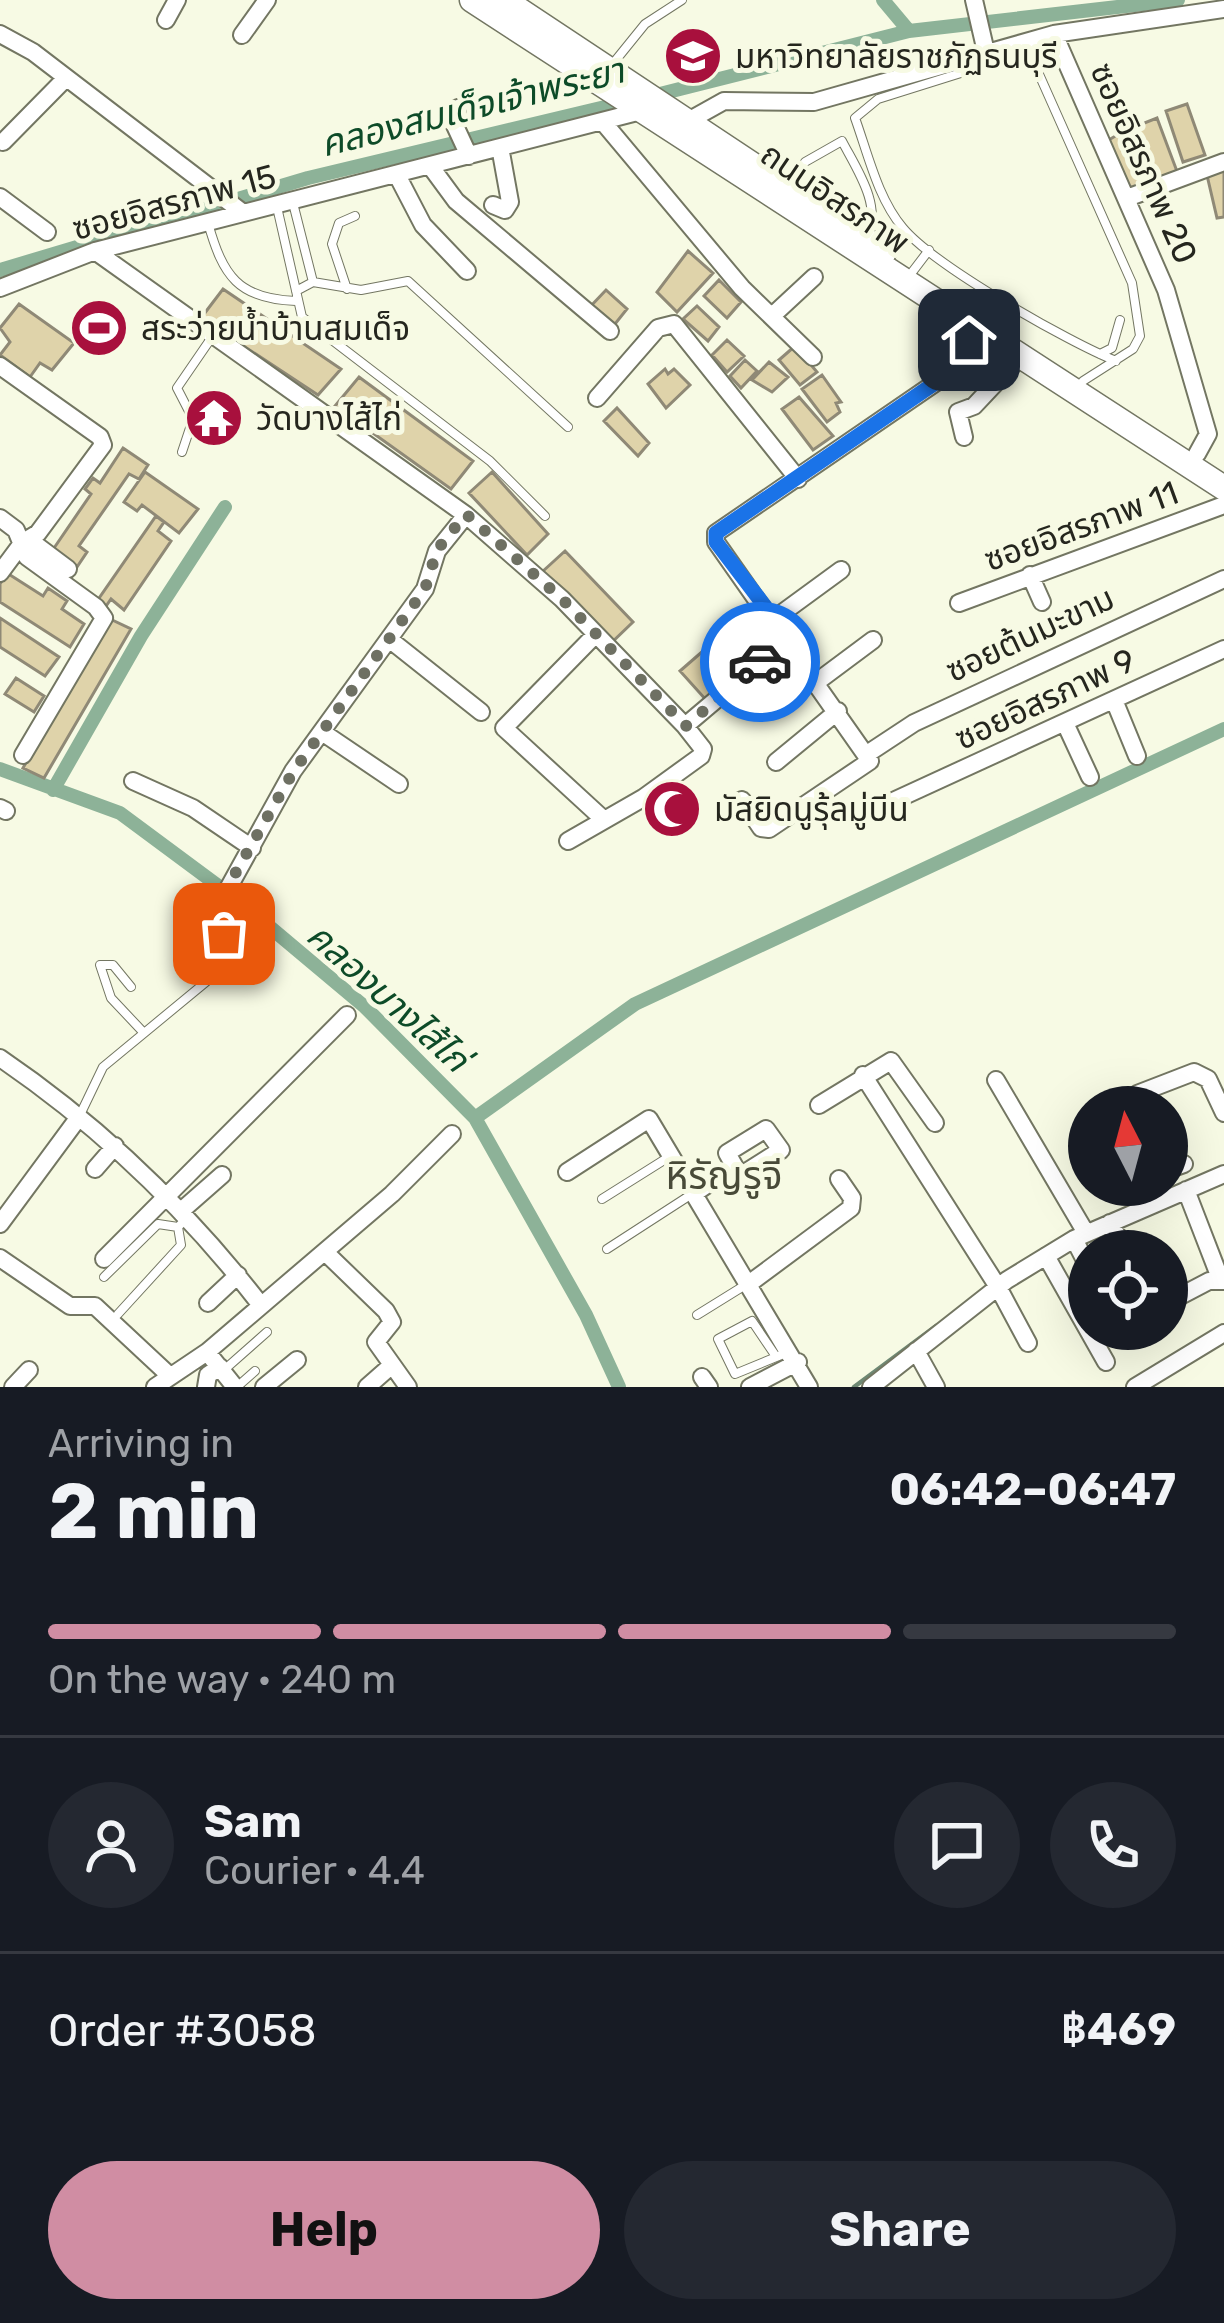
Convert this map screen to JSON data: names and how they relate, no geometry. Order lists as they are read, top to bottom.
{
  "streets": {
    "main road": ["ถนนอิสรภาพ"],
    "street": [
      "ซอยอิสรภาพ 20",
      "ซอยอิสรภาพ 15",
      "ซอยอิสรภาพ 11",
      "ซอยต้นมะขาม",
      "ซอยอิสรภาพ 9"
    ]
  },
  "crossings": [
    ["ถนนอิสรภาพ", "ซอยอิสรภาพ 15"]
  ],
  "districts": ["หิรัญรูจี"],
  "water": ["คลองสมเด็จเจ้าพระยา", "คลองบางไส้ไก่"],
  "places": {
    "school or university": ["มหาวิทยาลัยราชภัฏธนบุรี"],
    "sports": ["สระว่ายน้ำบ้านสมเด็จ"],
    "temple": ["วัดบางไส้ไก่"],
    "mosque": ["มัสยิดนูรุ้ลมู่บีน"]
  },
  "north": "top",
  "page": {
    "heading": ["2 min", "Arriving in", "06:42–06:47"],
    "panel": [
      "Sam",
      "Courier · 4.4",
      "Order #3058",
      "฿469"
    ],
    "bar": "On the way · 240 m",
    "buttons": ["Help", "Share"]
  }
}
